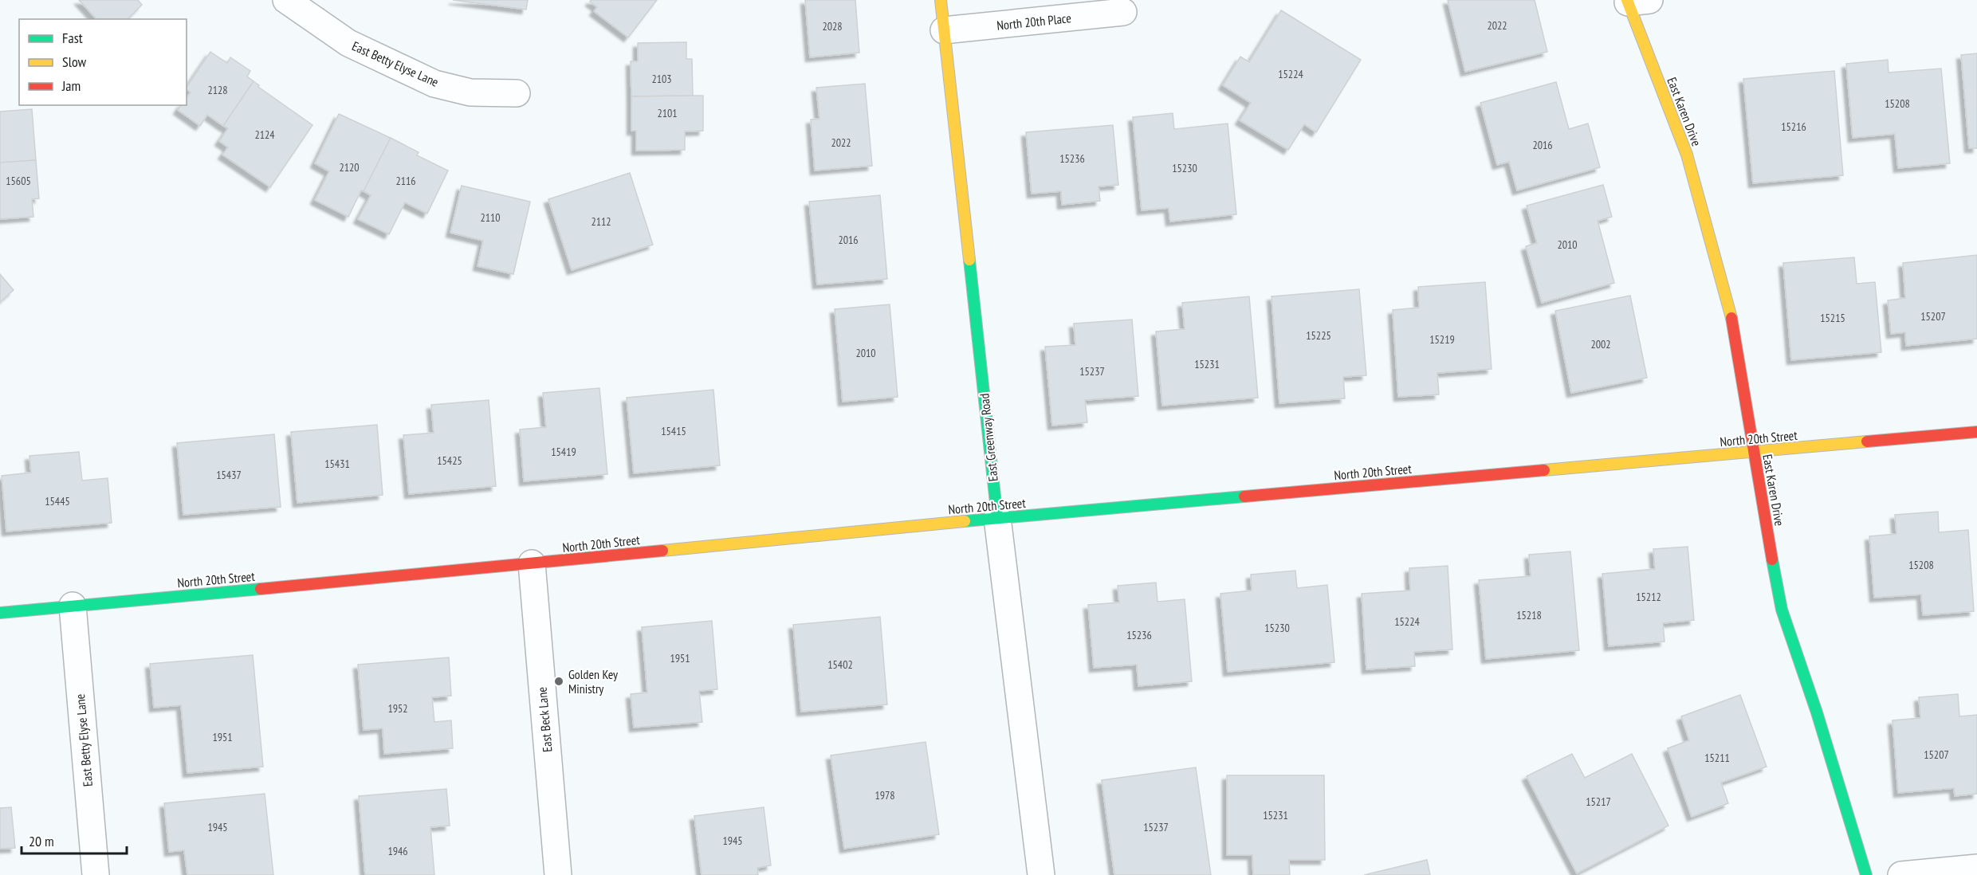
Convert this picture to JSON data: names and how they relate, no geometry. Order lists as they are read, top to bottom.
{
  "streets": {
    "street": [
      "North 20th Place",
      "East Betty Elyse Lane",
      "East Karen Drive",
      "East Greenway Road",
      "North 20th Street",
      "East Beck Lane"
    ]
  },
  "crossings": [
    ["North 20th Place", "East Greenway Road"],
    ["East Betty Elyse Lane", "North 20th Street"],
    ["East Karen Drive", "North 20th Street"],
    ["East Greenway Road", "North 20th Street"],
    ["North 20th Street", "East Beck Lane"]
  ],
  "places": ["Golden Key Ministry"],
  "house_numbers": [
    "2022",
    "2028",
    "15224",
    "2103",
    "2128",
    "15208",
    "2101",
    "15216",
    "2124",
    "2022",
    "2016",
    "15236",
    "2120",
    "15230",
    "15605",
    "2116",
    "2110",
    "2112",
    "2016",
    "2010",
    "15207",
    "15215",
    "15225",
    "15219",
    "2002",
    "2010",
    "15231",
    "15237",
    "15415",
    "15419",
    "15425",
    "15431",
    "15437",
    "15445",
    "15208",
    "15212",
    "15218",
    "15224",
    "15230",
    "15236",
    "1951",
    "15402",
    "1952",
    "1951",
    "15207",
    "15211",
    "1978",
    "15217",
    "15231",
    "1945",
    "15237",
    "1945",
    "1946"
  ],
  "legend": ["Fast", "Slow", "Jam"],
  "scale_bar": "20 m"
}
